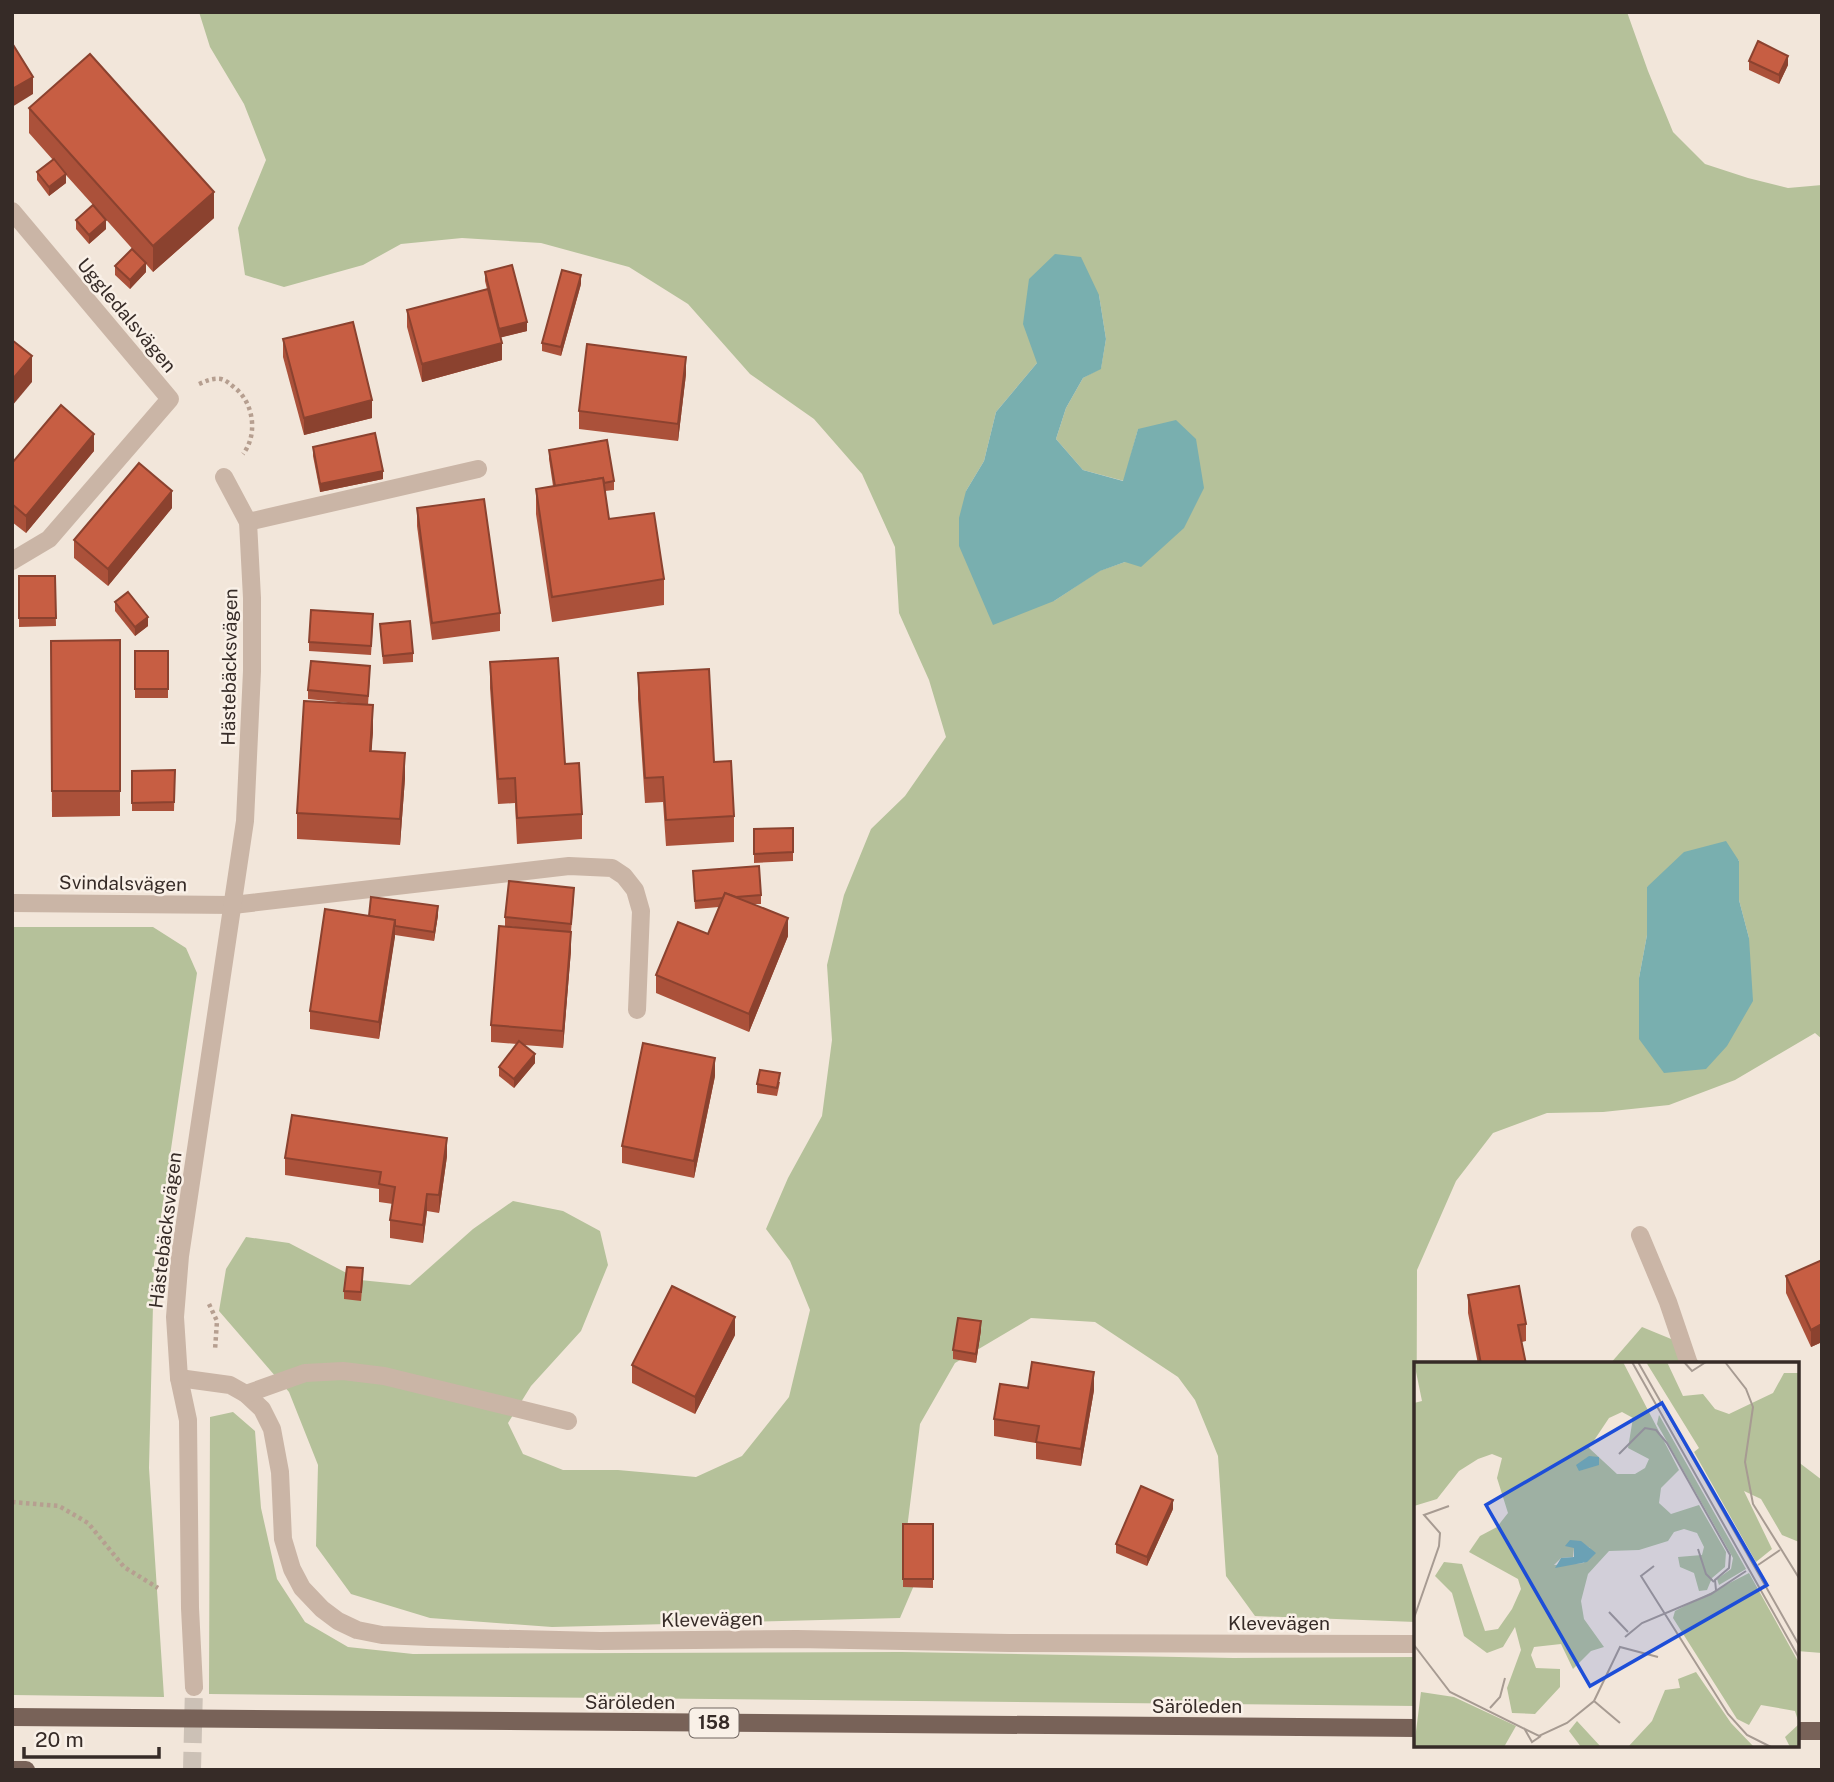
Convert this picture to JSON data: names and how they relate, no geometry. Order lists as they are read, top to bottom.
{
  "streets": {
    "main road": ["Säröleden", "158"],
    "street": [
      "Uggledalsvägen",
      "Hästebäcksvägen",
      "Svindalsvägen",
      "Klevevägen"
    ]
  },
  "crossings": [
    ["Hästebäcksvägen", "Svindalsvägen"]
  ],
  "scale_bar": "20 m"
}
